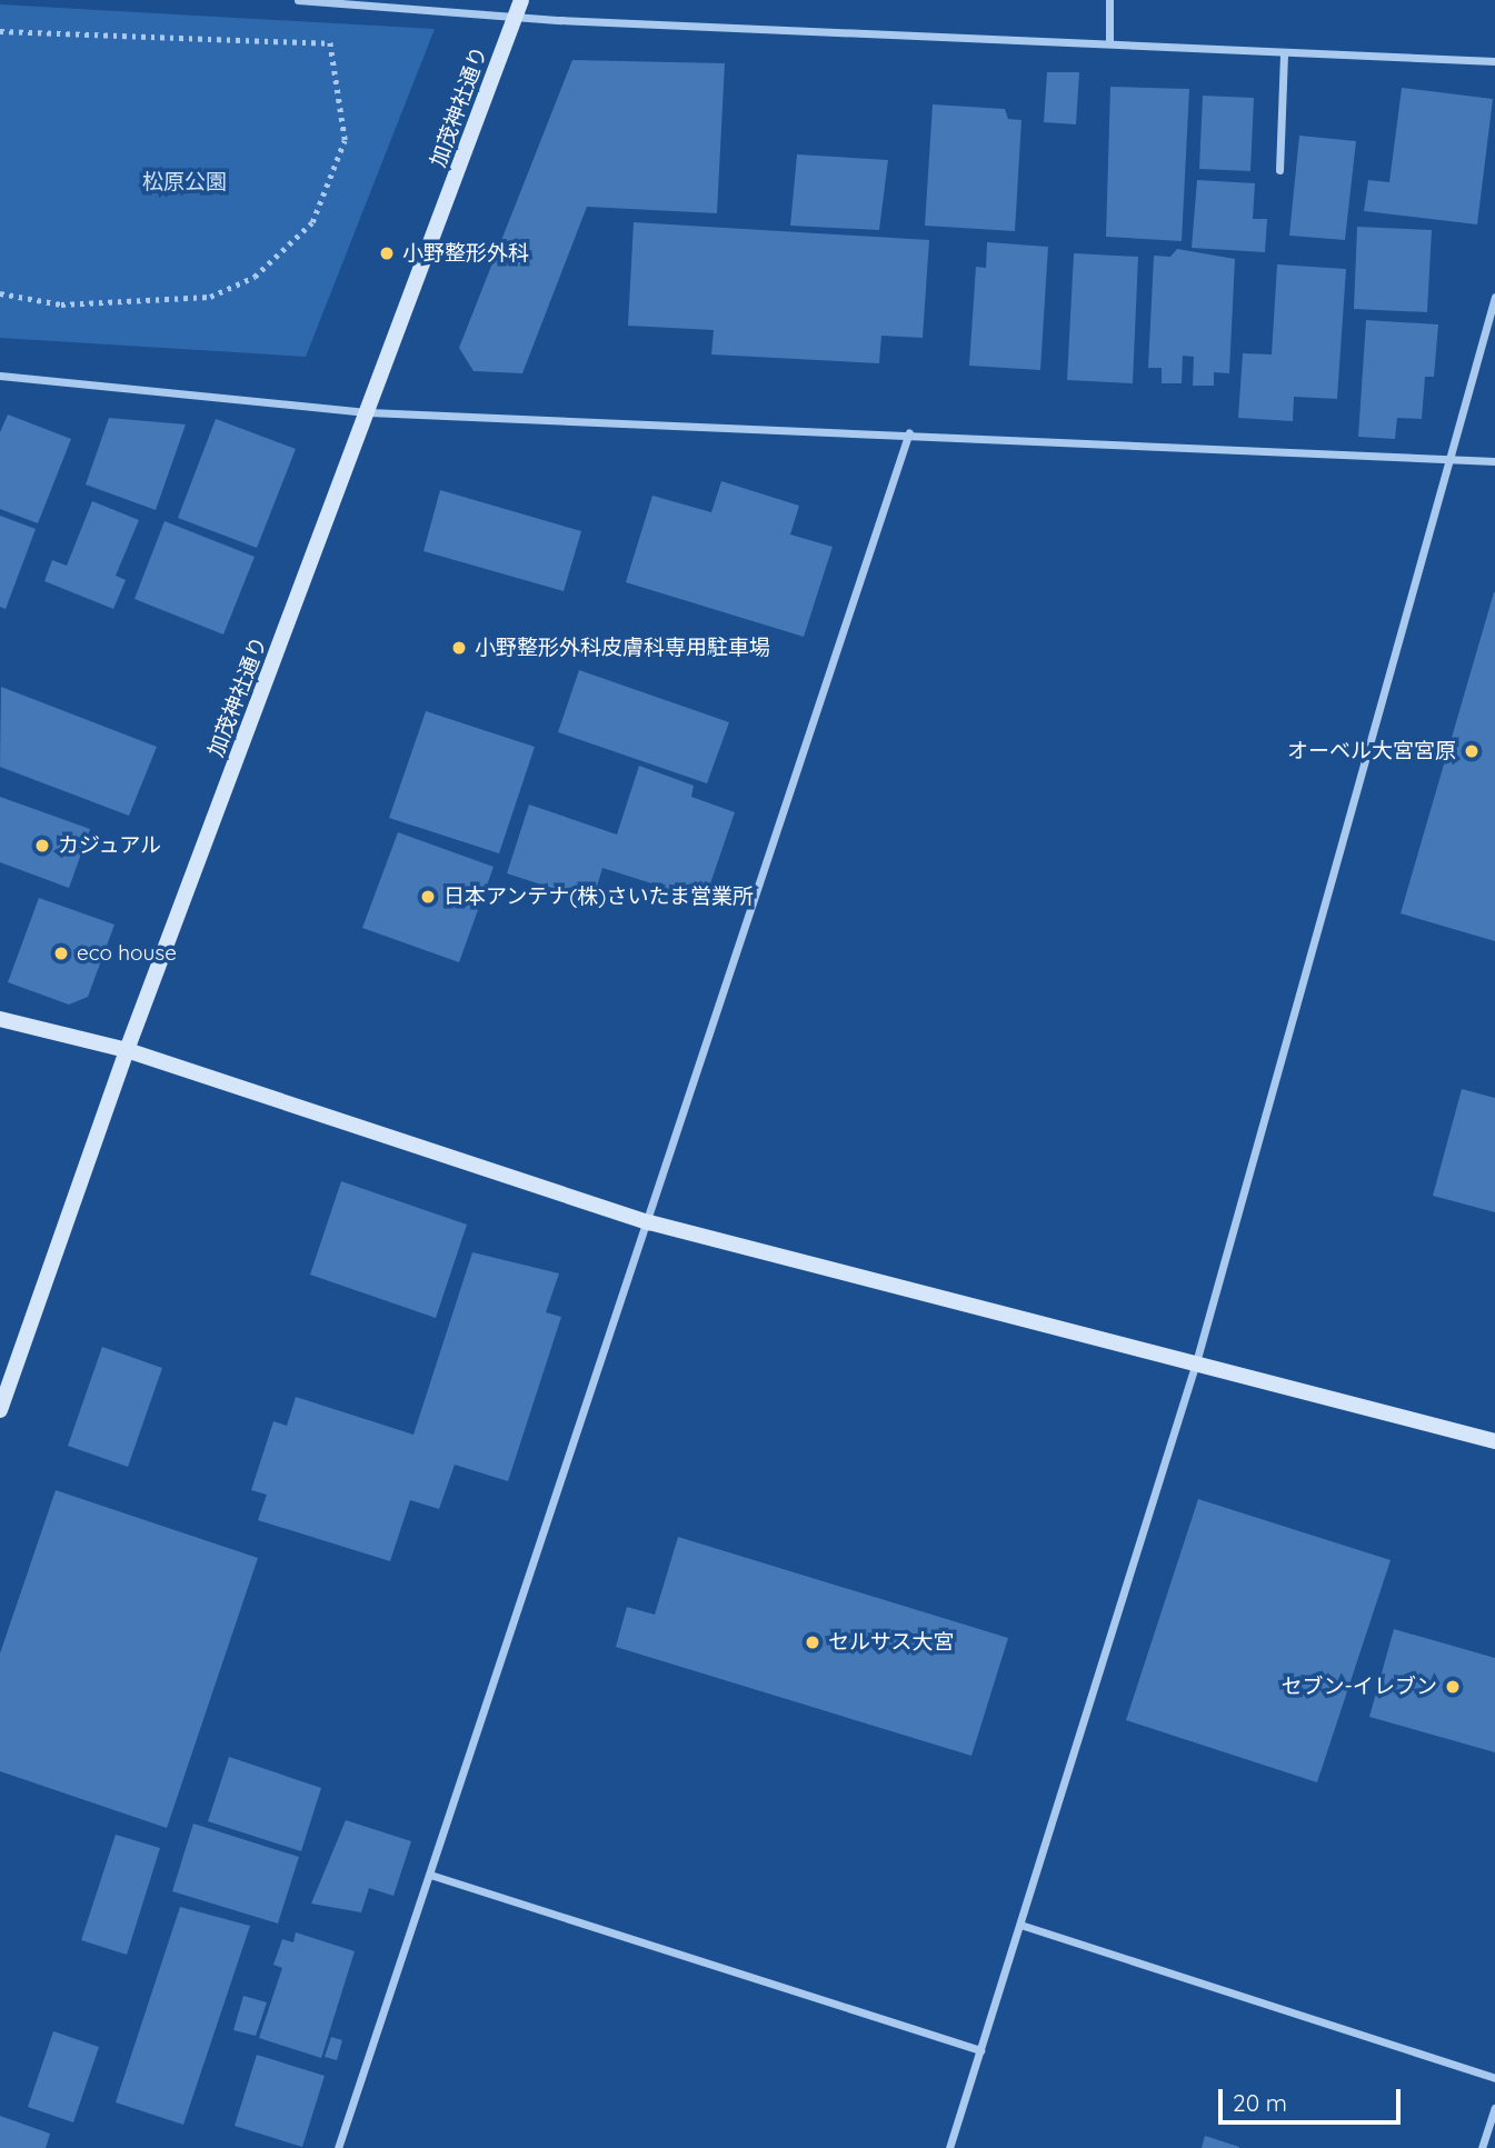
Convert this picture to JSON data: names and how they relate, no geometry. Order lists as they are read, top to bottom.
{
  "streets": {
    "street": ["加茂神社通り"]
  },
  "parks": ["松原公園"],
  "places": [
    "小野整形外科",
    "小野整形外科皮膚科専用駐車場",
    "オーベル大宮宮原",
    "カジュアル",
    "日本アンテナ(株)さいたま営業所",
    "eco house",
    "セルサス大宮",
    "セブン-イレブン"
  ],
  "scale_bar": "20 m"
}
